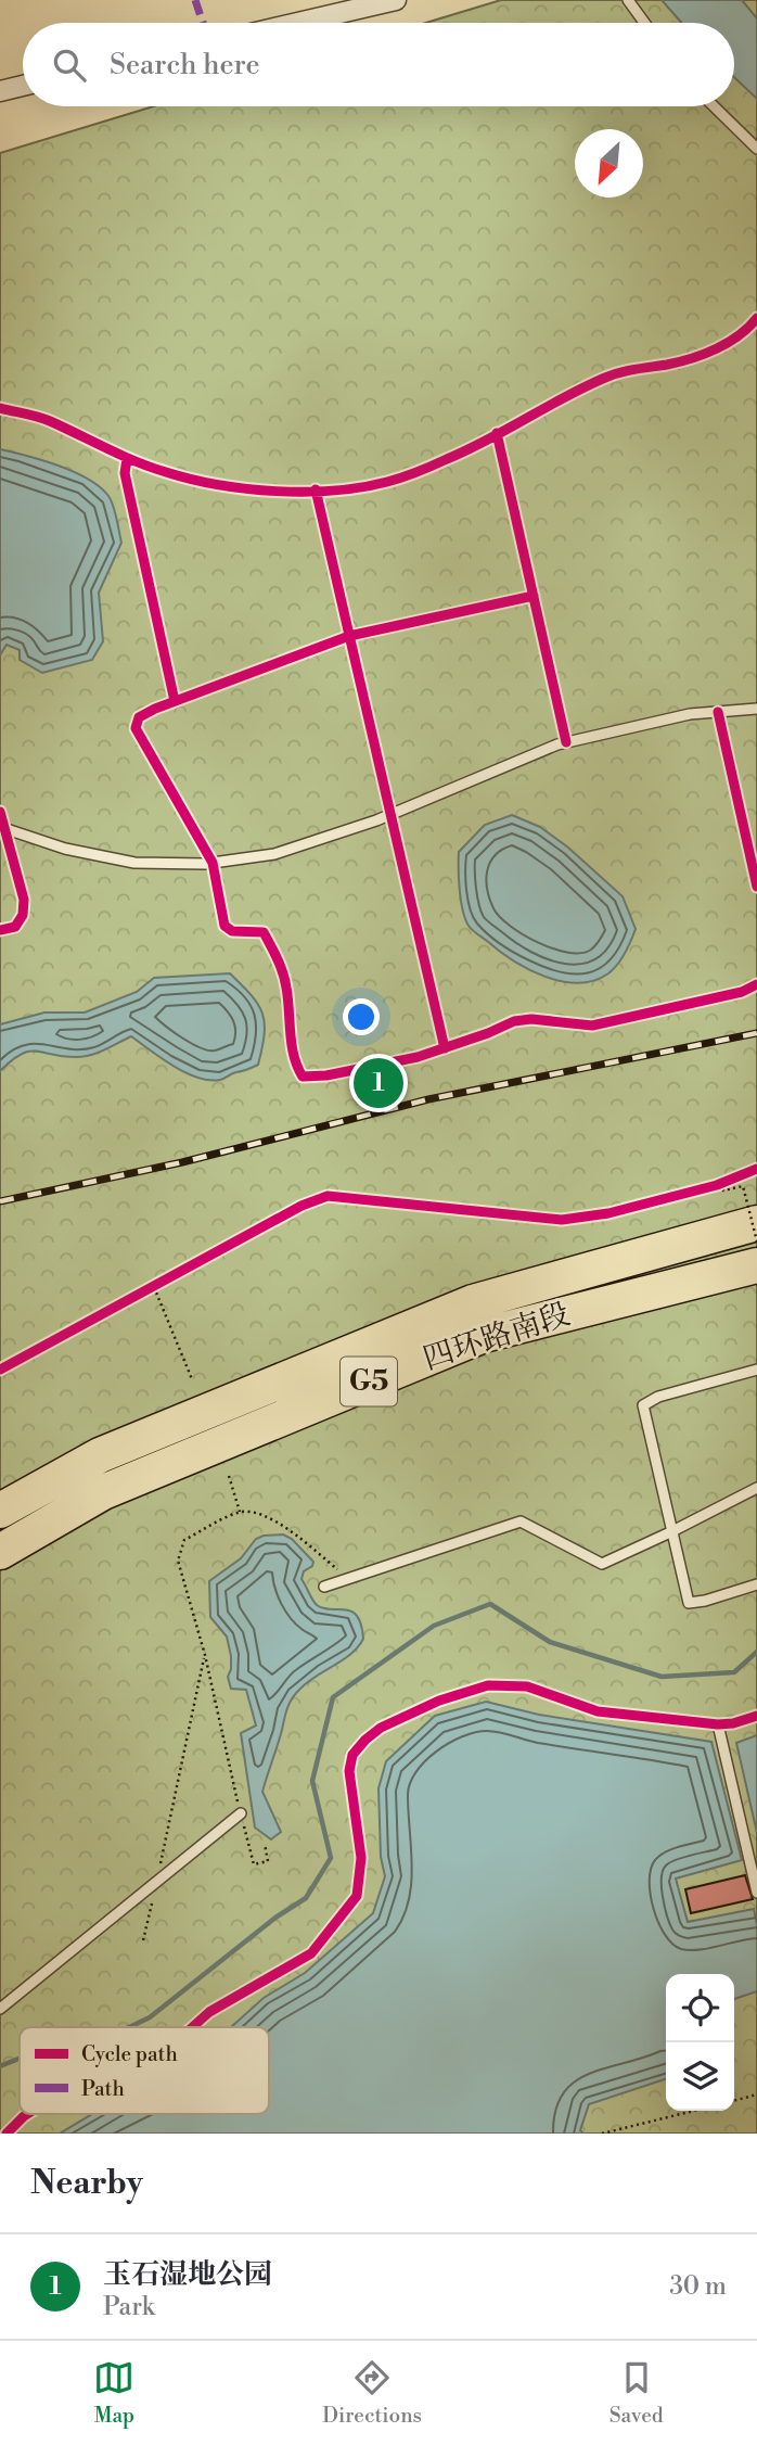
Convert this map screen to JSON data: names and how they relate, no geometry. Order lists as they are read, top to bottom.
{
  "streets": {
    "highway": ["四环路南段", "G5"]
  },
  "legend": ["Cycle path", "Path"],
  "north": "bottom left",
  "page": {
    "search": "Search here",
    "pins": "1",
    "heading": "Nearby",
    "list": [
      {
        "mark": "1",
        "name": "玉石湿地公园",
        "note": "Park",
        "value": "30 m"
      }
    ],
    "nav": ["Map", "Directions", "Saved"]
  }
}
